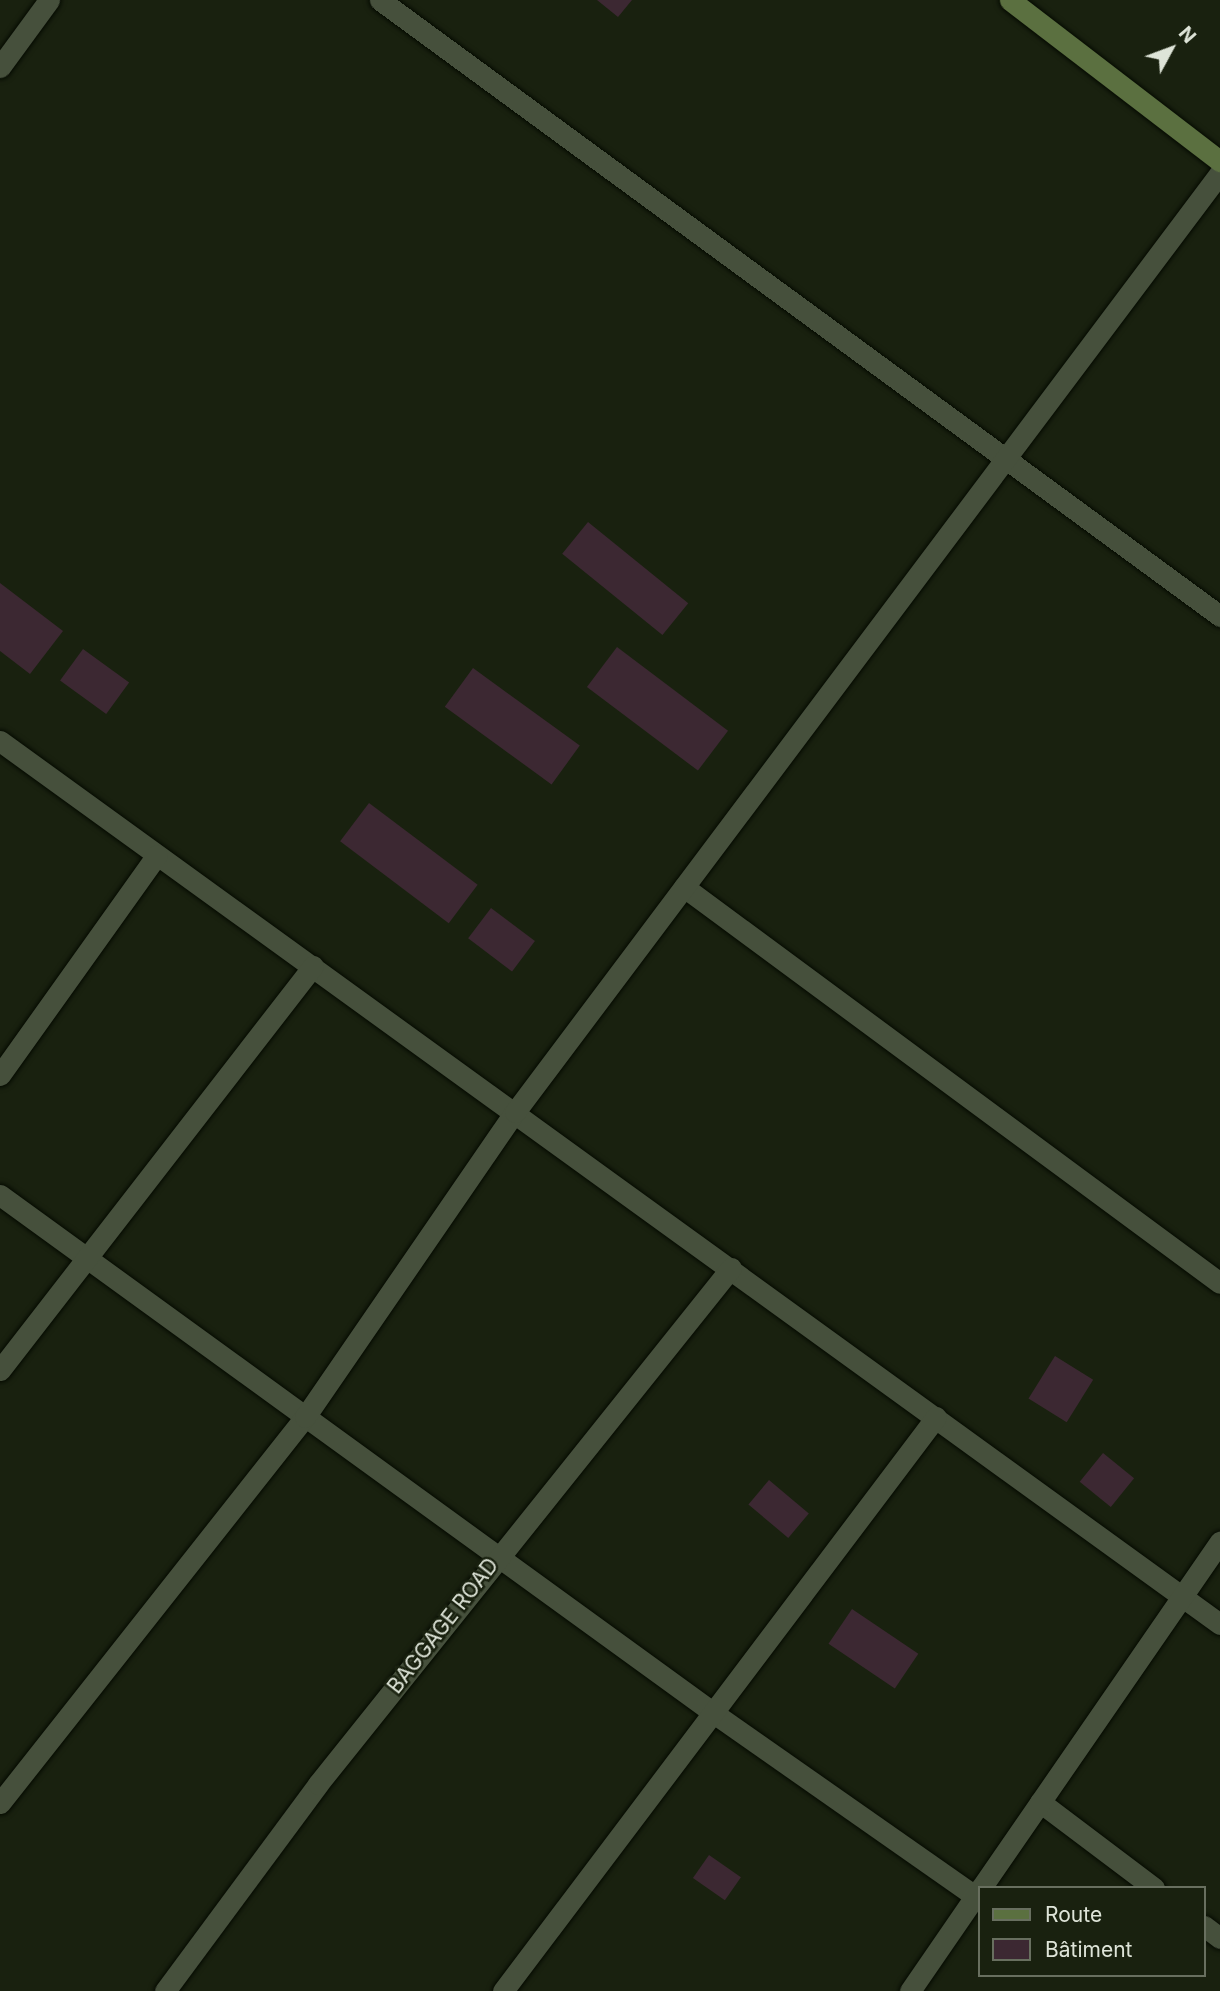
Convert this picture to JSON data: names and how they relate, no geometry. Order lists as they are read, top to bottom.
{
  "streets": {
    "street": ["BAGGAGE ROAD"]
  },
  "legend": ["Route", "Bâtiment"],
  "north": "top right"
}
